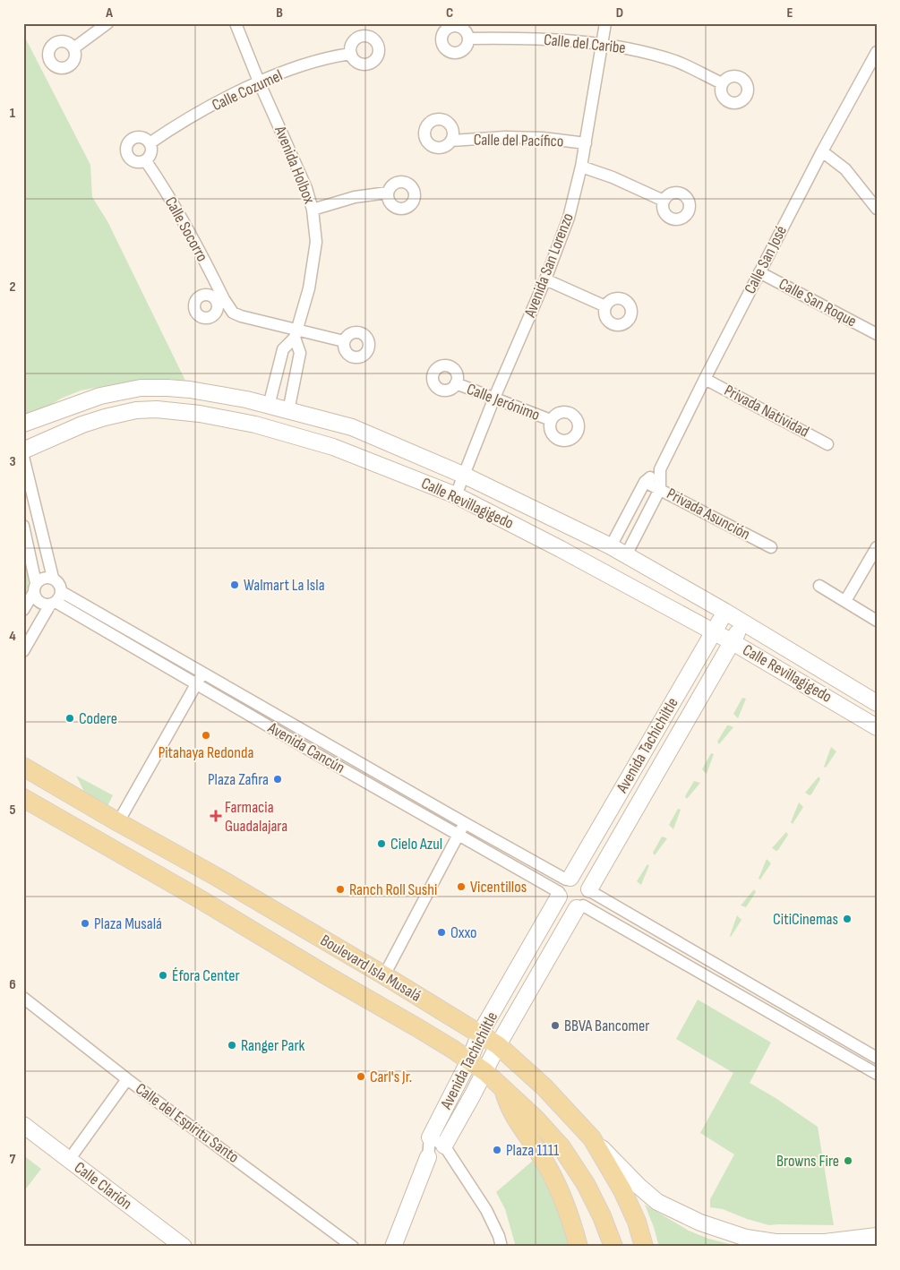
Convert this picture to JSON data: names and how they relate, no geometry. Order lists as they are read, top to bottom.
{
  "streets": {
    "main road": ["Boulevard Isla Musalá"],
    "street": [
      "Calle del Caribe",
      "Calle Cozumel",
      "Calle del Pacífico",
      "Avenida Holbox",
      "Calle Socorro",
      "Calle San José",
      "Avenida San Lorenzo",
      "Calle San Roque",
      "Calle Jerónimo",
      "Privada Natividad",
      "Calle Revillagigedo",
      "Privada Asunción",
      "Avenida Tachichiltle",
      "Avenida Cancún",
      "Calle del Espíritu Santo",
      "Calle Clarión"
    ]
  },
  "crossings": [
    ["Calle del Caribe", "Avenida San Lorenzo"],
    ["Calle Cozumel", "Avenida Holbox"],
    ["Calle Cozumel", "Calle Socorro"],
    ["Calle del Pacífico", "Avenida San Lorenzo"],
    ["Avenida Holbox", "Calle Socorro"],
    ["Avenida Holbox", "Calle Revillagigedo"],
    ["Calle San José", "Calle San Roque"],
    ["Calle San José", "Privada Natividad"],
    ["Calle San José", "Calle Revillagigedo"],
    ["Calle San José", "Privada Asunción"],
    ["Avenida San Lorenzo", "Calle Jerónimo"],
    ["Avenida San Lorenzo", "Calle Revillagigedo"],
    ["Calle Revillagigedo", "Avenida Tachichiltle"],
    ["Avenida Tachichiltle", "Avenida Cancún"],
    ["Avenida Tachichiltle", "Boulevard Isla Musalá"]
  ],
  "places": {
    "other": [
      "Walmart La Isla",
      "Codere",
      "Pitahaya Redonda",
      "Plaza Zafira",
      "Cielo Azul",
      "Vicentillos",
      "Ranch Roll Sushi",
      "CitiCinemas",
      "Plaza Musalá",
      "Oxxo",
      "Éfora Center",
      "BBVA Bancomer",
      "Ranger Park",
      "Carl's Jr.",
      "Plaza 1111",
      "Browns Fire"
    ],
    "health": ["Farmacia Guadalajara"]
  },
  "grid": {
    "columns": [
      "A",
      "B",
      "C",
      "D",
      "E"
    ],
    "rows": [
      "1",
      "2",
      "3",
      "4",
      "5",
      "6",
      "7"
    ]
  }
}
